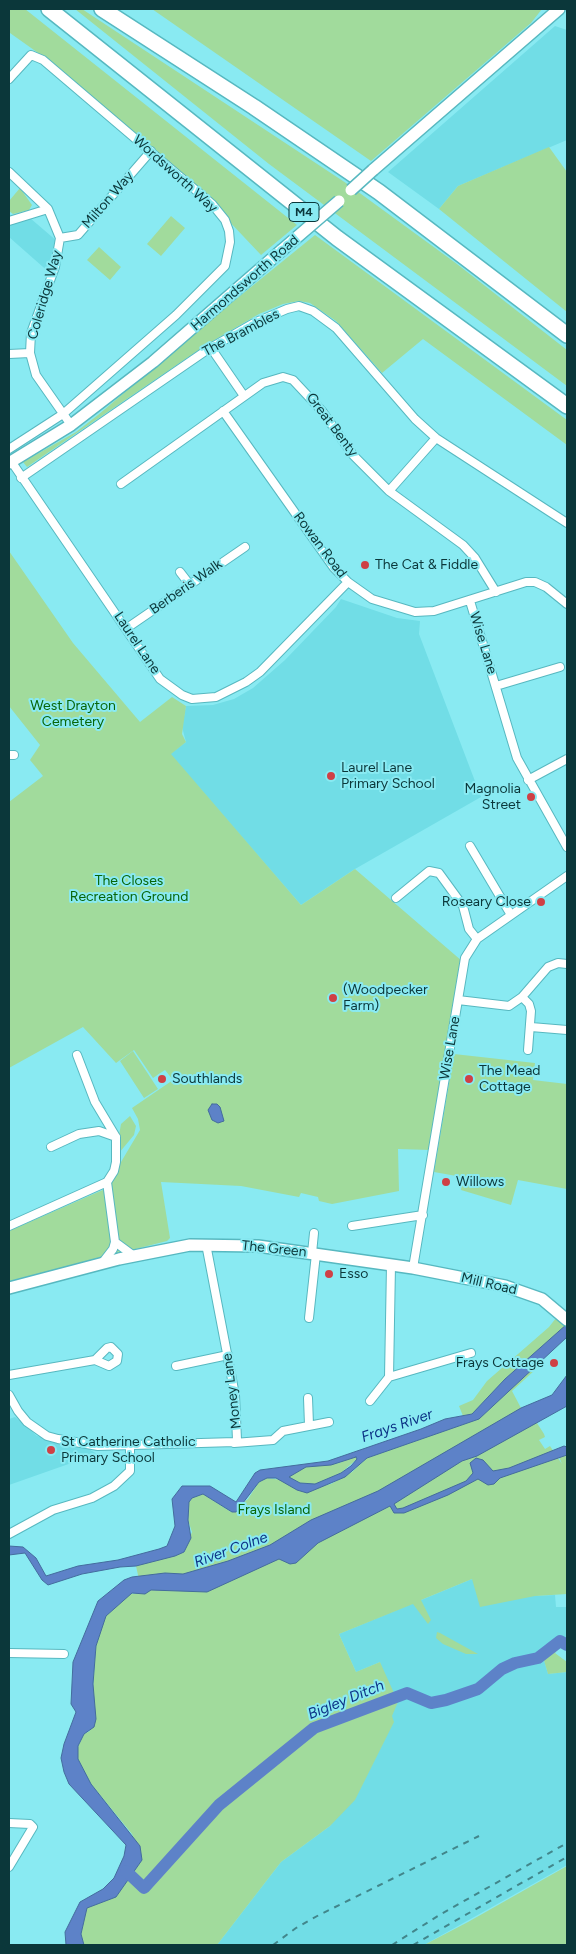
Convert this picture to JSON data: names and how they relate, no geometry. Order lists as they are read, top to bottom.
{
  "streets": {
    "highway": ["M4"],
    "street": [
      "Wordsworth Way",
      "Milton Way",
      "Harmondsworth Road",
      "Coleridge Way",
      "The Brambles",
      "Great Benty",
      "Rowan Road",
      "Berberis Walk",
      "Laurel Lane",
      "Wise Lane",
      "The Green",
      "Mill Road",
      "Money Lane"
    ]
  },
  "crossings": [
    ["Wordsworth Way", "Milton Way"],
    ["Wordsworth Way", "Coleridge Way"],
    ["Milton Way", "Coleridge Way"],
    ["Harmondsworth Road", "Coleridge Way"],
    ["Harmondsworth Road", "Laurel Lane"],
    ["The Brambles", "Laurel Lane"],
    ["Great Benty", "Rowan Road"],
    ["Rowan Road", "Laurel Lane"],
    ["Rowan Road", "Wise Lane"],
    ["Berberis Walk", "Laurel Lane"],
    ["Wise Lane", "The Green"],
    ["Wise Lane", "Mill Road"],
    ["The Green", "Mill Road"],
    ["The Green", "Money Lane"]
  ],
  "water": ["Frays River", "River Colne", "Bigley Ditch"],
  "parks": ["West Drayton Cemetery", "The Closes Recreation Ground", "Frays Island"],
  "places": [
    "The Cat & Fiddle",
    "Laurel Lane Primary School",
    "Magnolia Street",
    "Roseary Close",
    "(Woodpecker Farm)",
    "Southlands",
    "The Mead Cottage",
    "Willows",
    "Esso",
    "Frays Cottage",
    "St Catherine Catholic Primary School"
  ]
}
